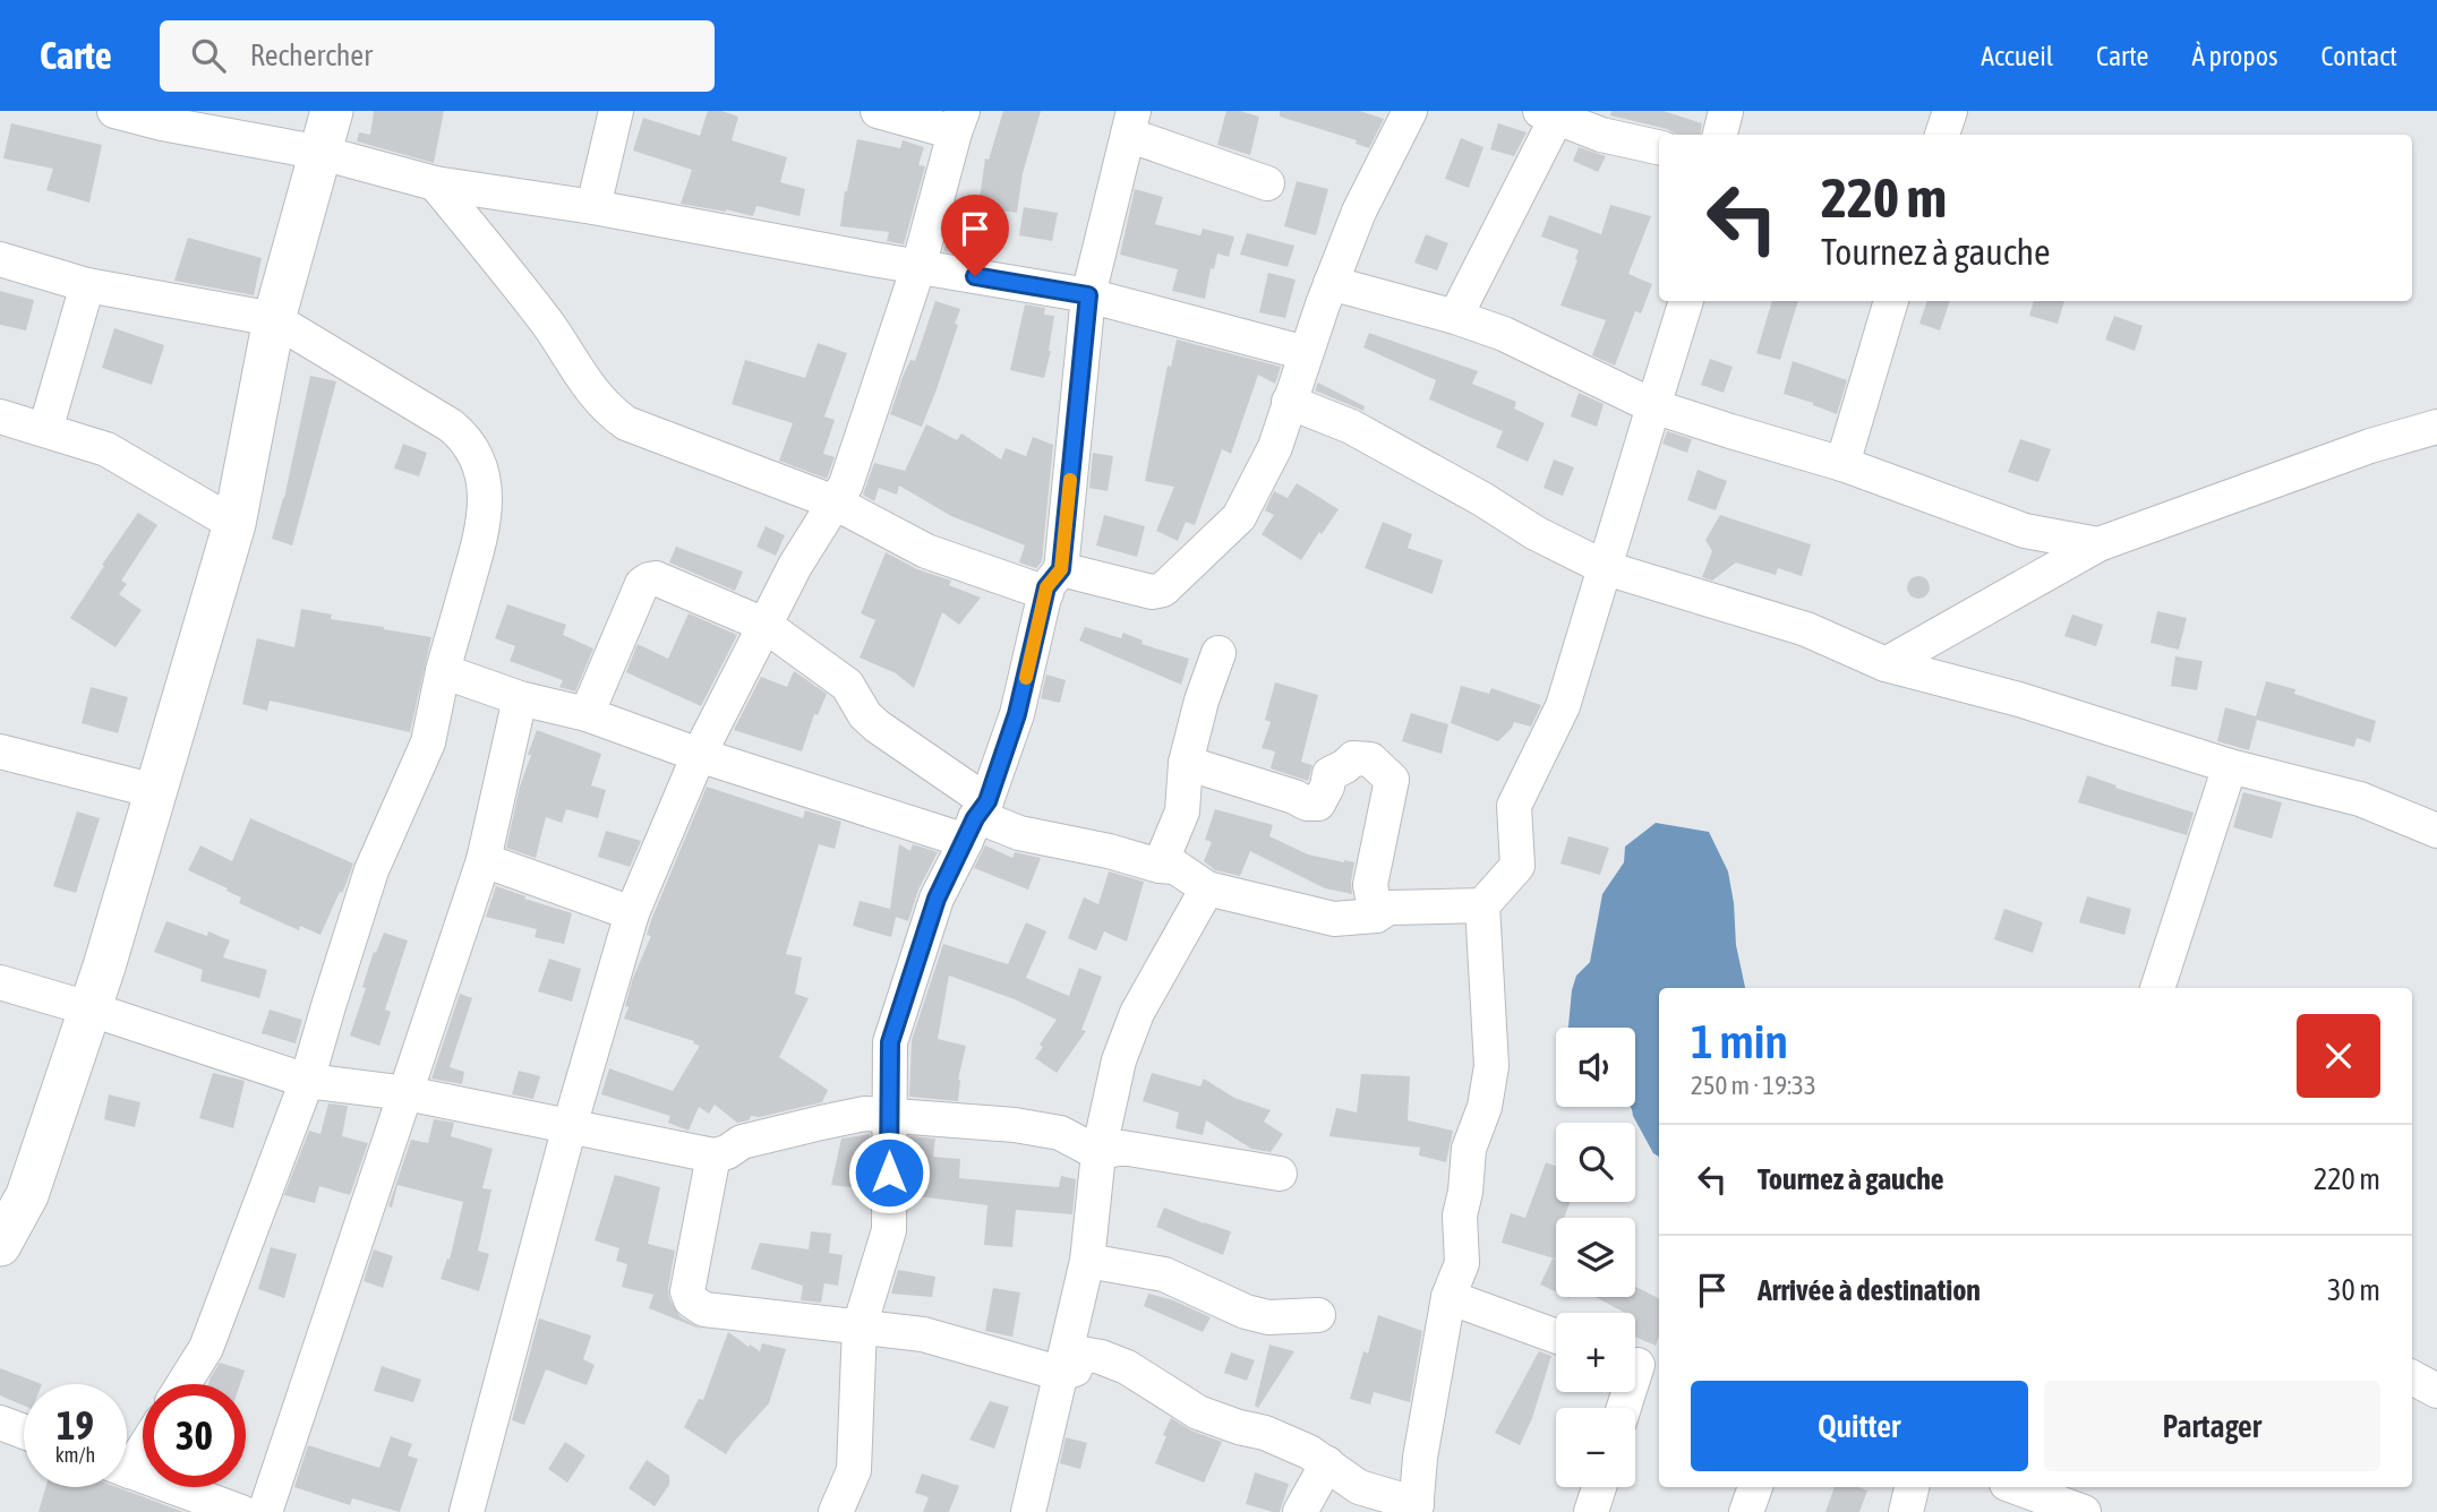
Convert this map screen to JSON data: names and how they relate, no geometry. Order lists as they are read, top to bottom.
{
  "page": {
    "header": "Carte",
    "search": "Rechercher",
    "nav": [
      "Accueil",
      "Carte",
      "À propos",
      "Contact"
    ],
    "turn": ["220 m", "Tournez à gauche"],
    "heading": ["1 min", "250 m · 19:33"],
    "map_buttons": ["+", "−"],
    "list": [
      {
        "name": "Tournez à gauche",
        "value": "220 m"
      },
      {
        "name": "Arrivée à destination",
        "value": "30 m"
      }
    ],
    "buttons": ["Quitter", "Partager"],
    "speed": "19 km/h",
    "limit": "30"
  }
}
